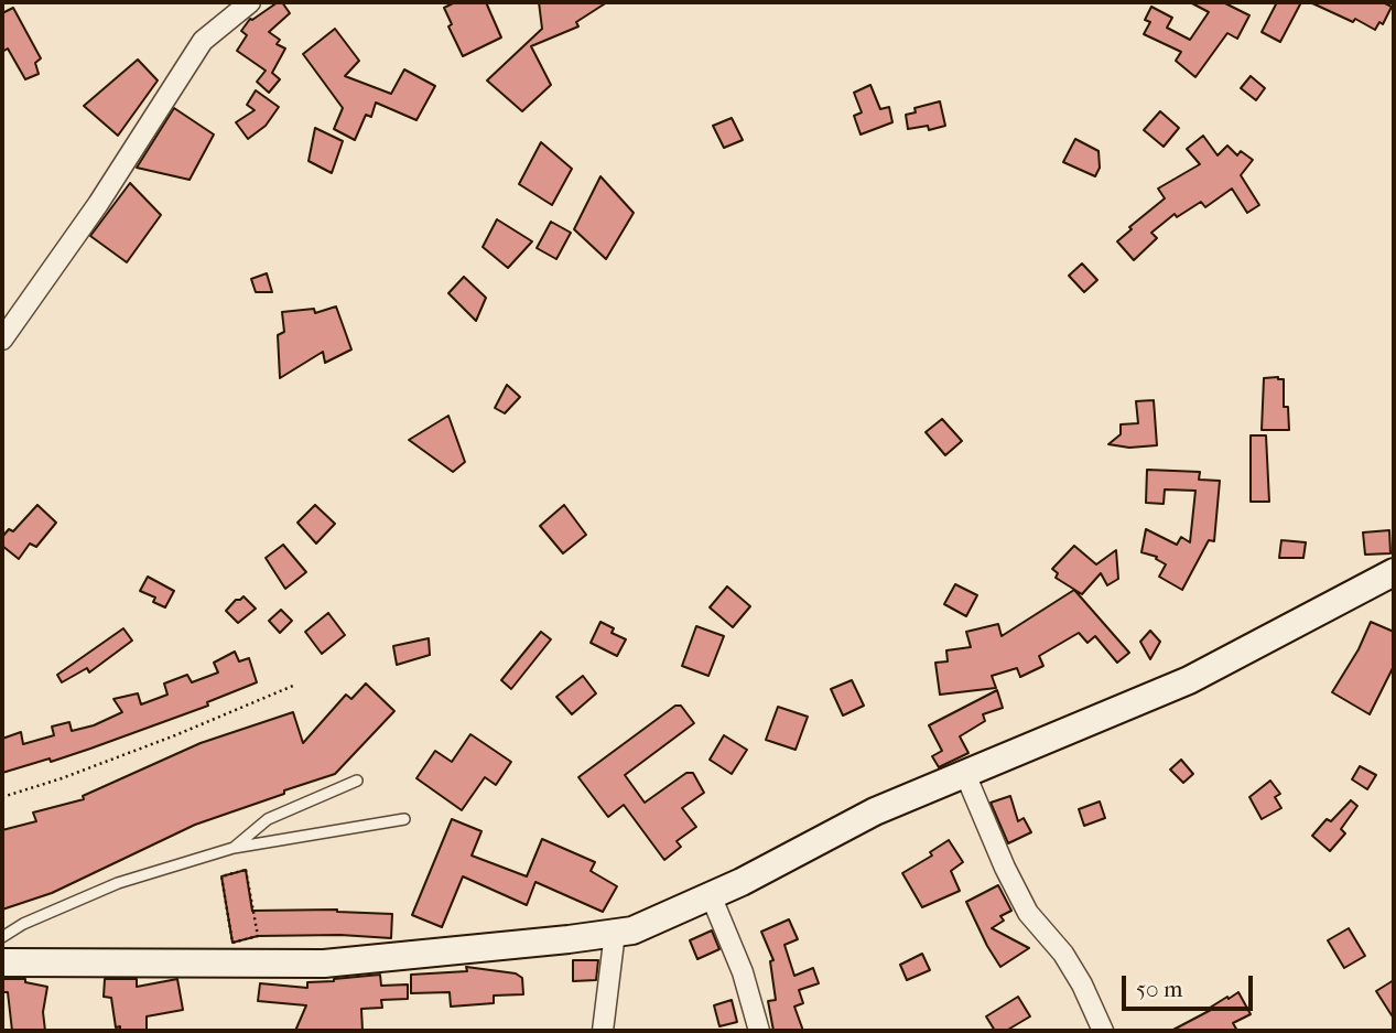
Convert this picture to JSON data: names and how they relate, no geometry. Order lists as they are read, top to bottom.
{
  "scale_bar": "50 m"
}
